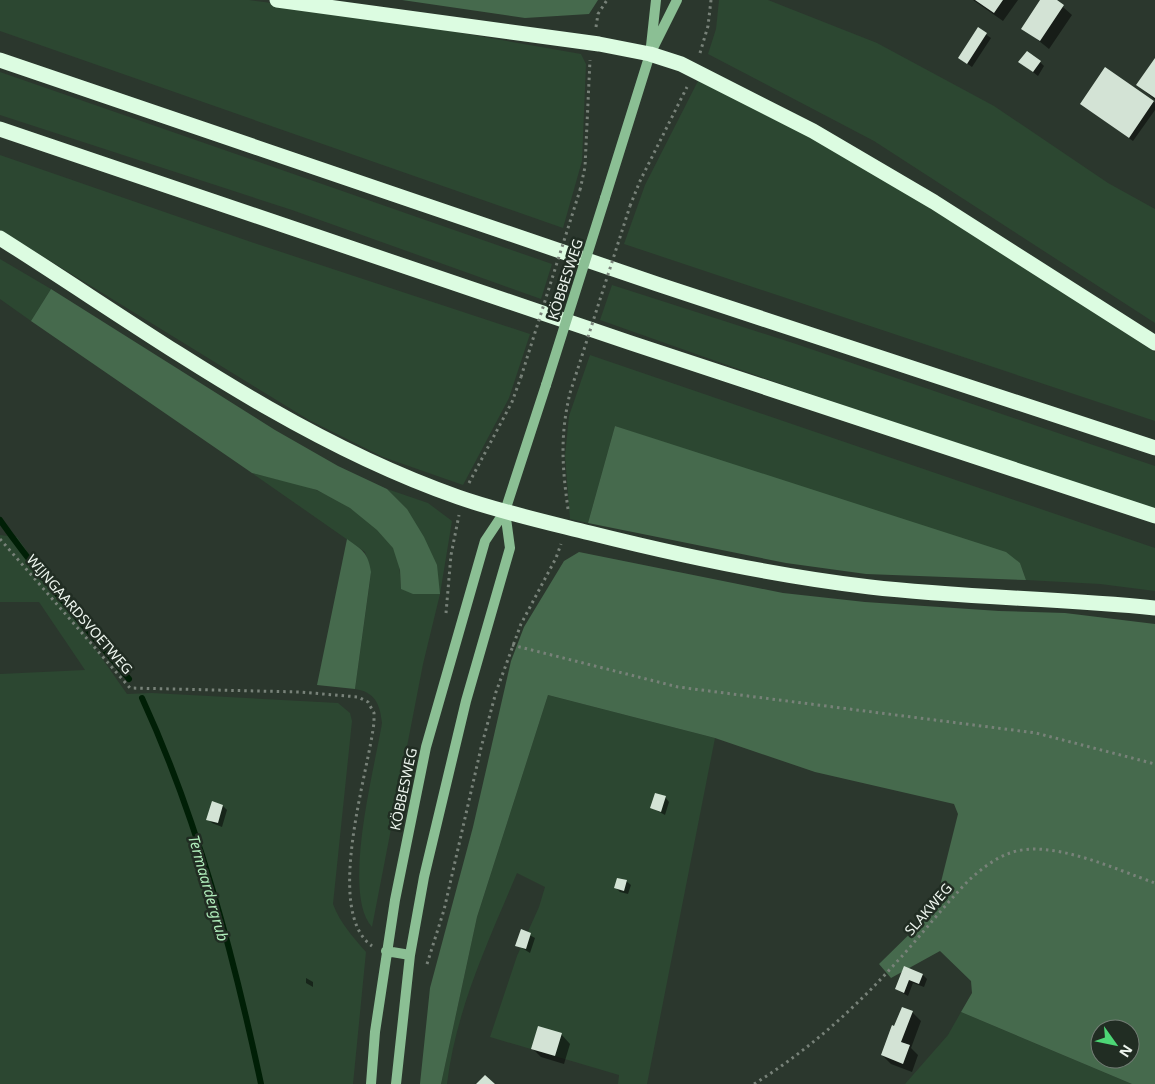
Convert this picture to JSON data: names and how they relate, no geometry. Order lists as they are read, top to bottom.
{
  "streets": {
    "main road": ["KÖBBESWEG"],
    "path": ["WIJNGAARDSVOETWEG", "SLAKWEG"]
  },
  "water": ["Termaardergrub"],
  "north": "bottom right"
}
